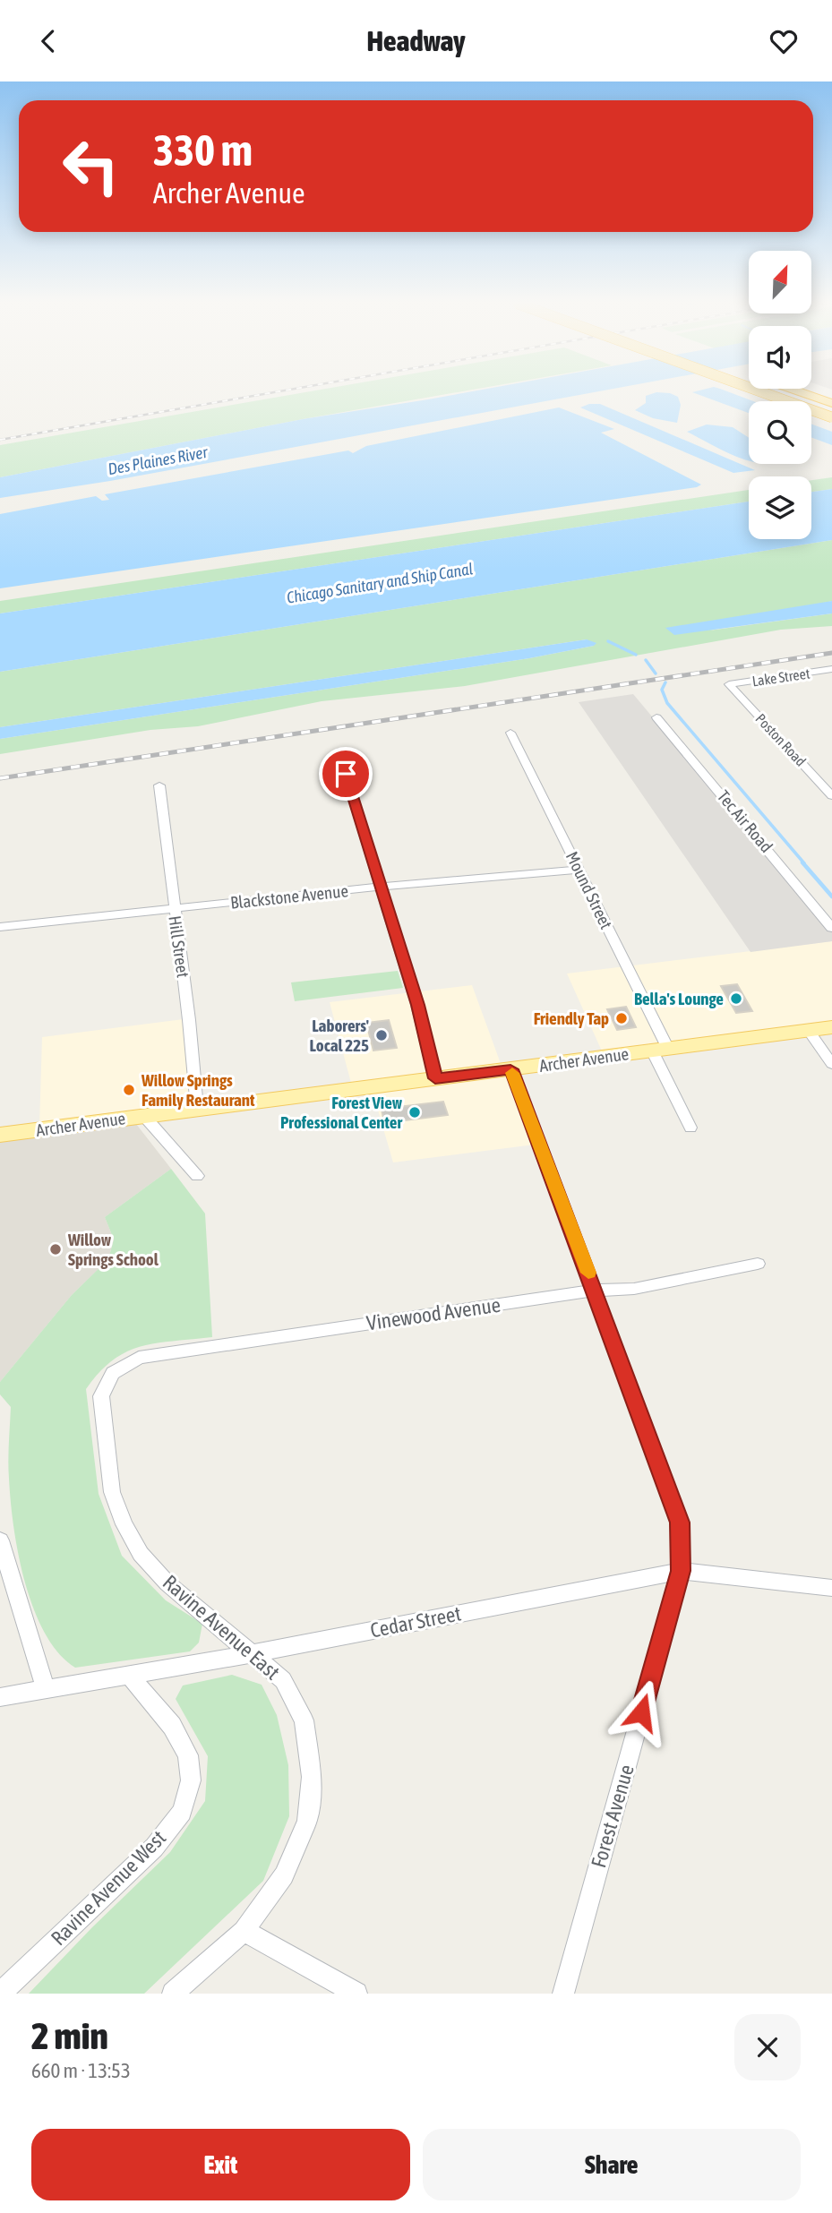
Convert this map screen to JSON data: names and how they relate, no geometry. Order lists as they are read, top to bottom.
{
  "streets": {
    "main road": ["Archer Avenue"],
    "street": [
      "Lake Street",
      "Poston Road",
      "Tec Air Road",
      "Mound Street",
      "Blackstone Avenue",
      "Hill Street",
      "Vinewood Avenue",
      "Cedar Street",
      "Ravine Avenue East",
      "Forest Avenue",
      "Ravine Avenue West"
    ]
  },
  "crossings": [
    ["Lake Street", "Poston Road"],
    ["Mound Street", "Blackstone Avenue"],
    ["Mound Street", "Archer Avenue"],
    ["Blackstone Avenue", "Hill Street"],
    ["Hill Street", "Archer Avenue"],
    ["Archer Avenue", "Forest Avenue"],
    ["Vinewood Avenue", "Ravine Avenue East"],
    ["Vinewood Avenue", "Forest Avenue"],
    ["Cedar Street", "Ravine Avenue East"],
    ["Cedar Street", "Forest Avenue"],
    ["Cedar Street", "Ravine Avenue West"]
  ],
  "water": ["Des Plaines River", "Chicago Sanitary and Ship Canal"],
  "places": [
    "Bella's Lounge",
    "Friendly Tap",
    "Laborers' Local 225",
    "Willow Springs Family Restaurant",
    "Forest View Professional Center",
    "Willow Springs School"
  ],
  "north": "top right",
  "page": {
    "header": "Headway",
    "turn": ["330 m", "Archer Avenue"],
    "heading": ["2 min", "660 m · 13:53"],
    "buttons": ["Exit", "Share"]
  }
}
